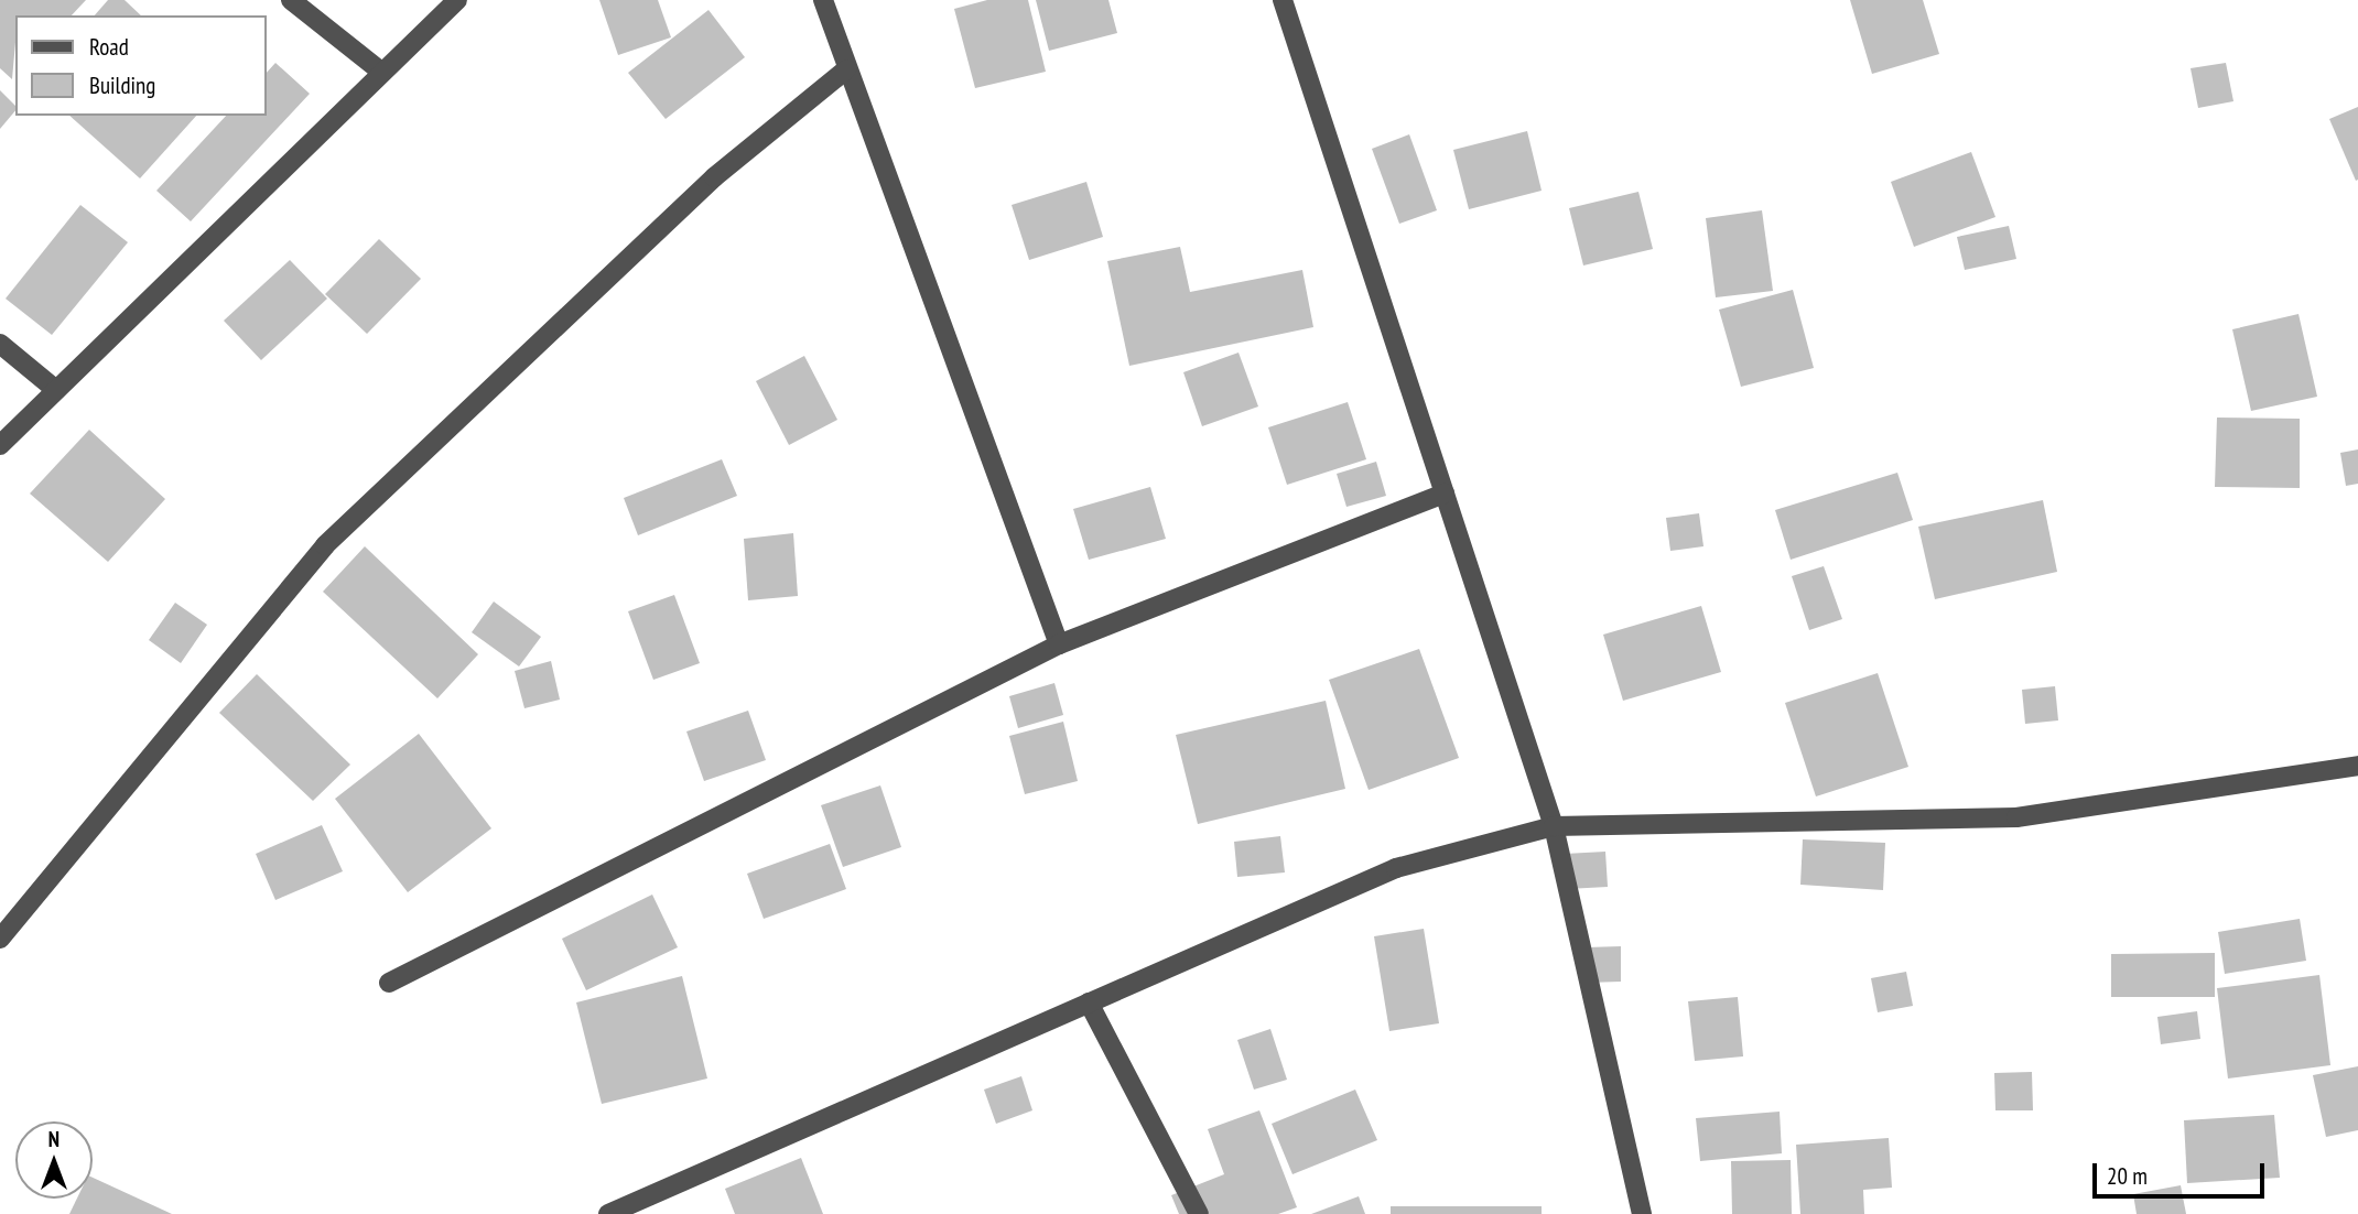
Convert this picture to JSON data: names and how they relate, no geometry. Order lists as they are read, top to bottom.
{
  "legend": ["Road", "Building"],
  "scale_bar": "20 m",
  "north": "top"
}
